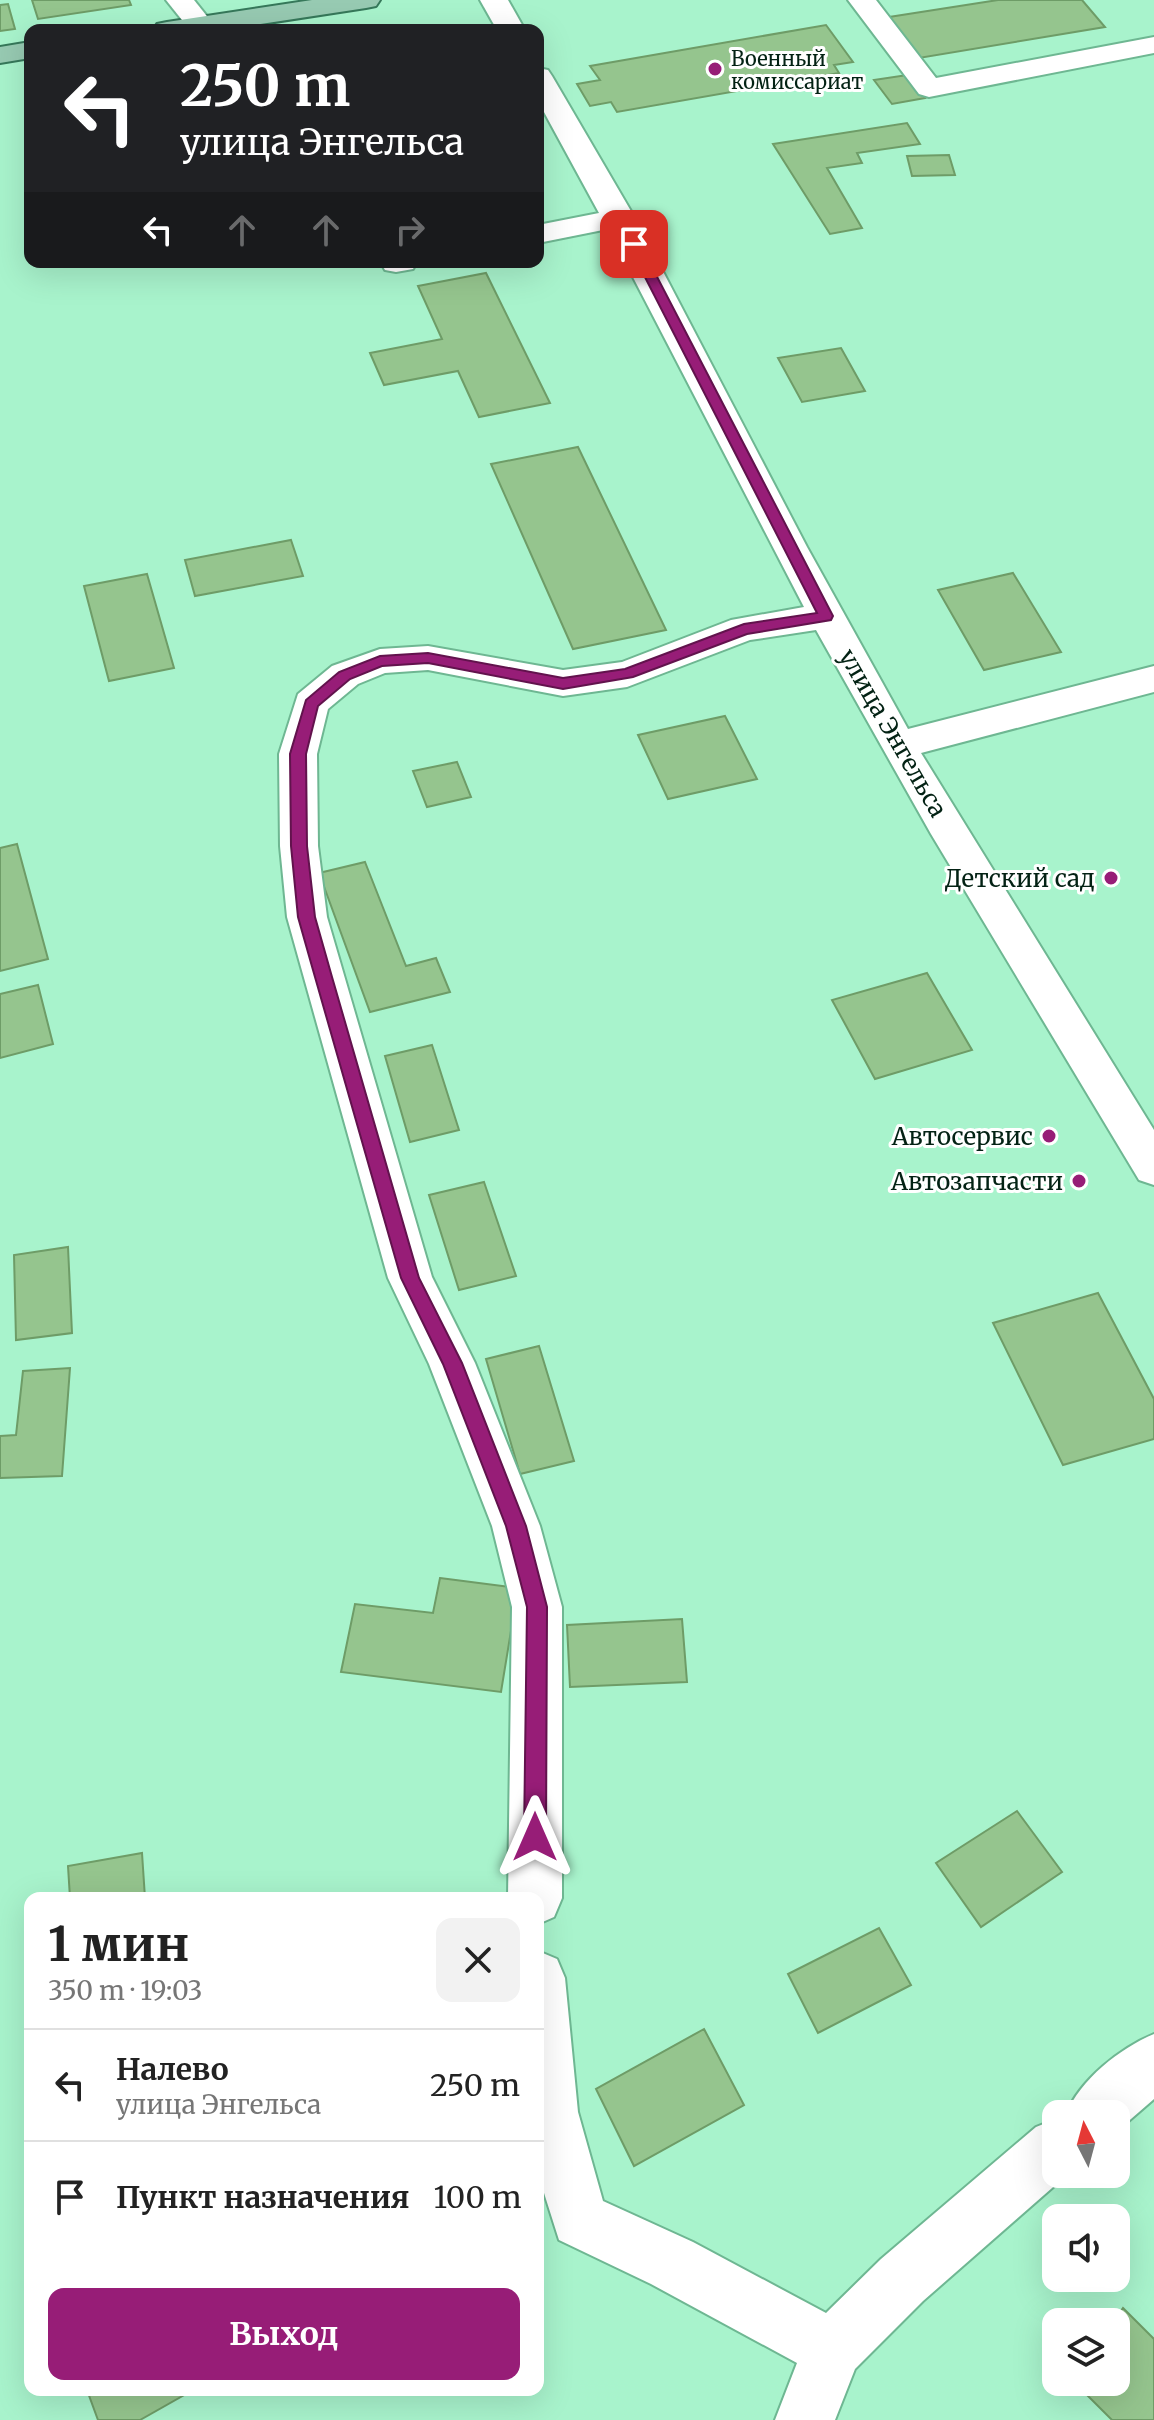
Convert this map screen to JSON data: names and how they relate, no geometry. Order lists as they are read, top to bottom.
{
  "streets": {
    "street": ["улица Энгельса"]
  },
  "places": [
    "Военный комиссариат",
    "Детский сад",
    "Автосервис",
    "Автозапчасти"
  ],
  "north": "top",
  "page": {
    "turn": ["250 m", "улица Энгельса"],
    "heading": ["1 мин", "350 m · 19:03"],
    "list": [
      {
        "name": "Налево",
        "note": "улица Энгельса",
        "value": "250 m"
      },
      {
        "name": "Пункт назначения",
        "value": "100 m"
      }
    ],
    "buttons": "Выход"
  }
}
